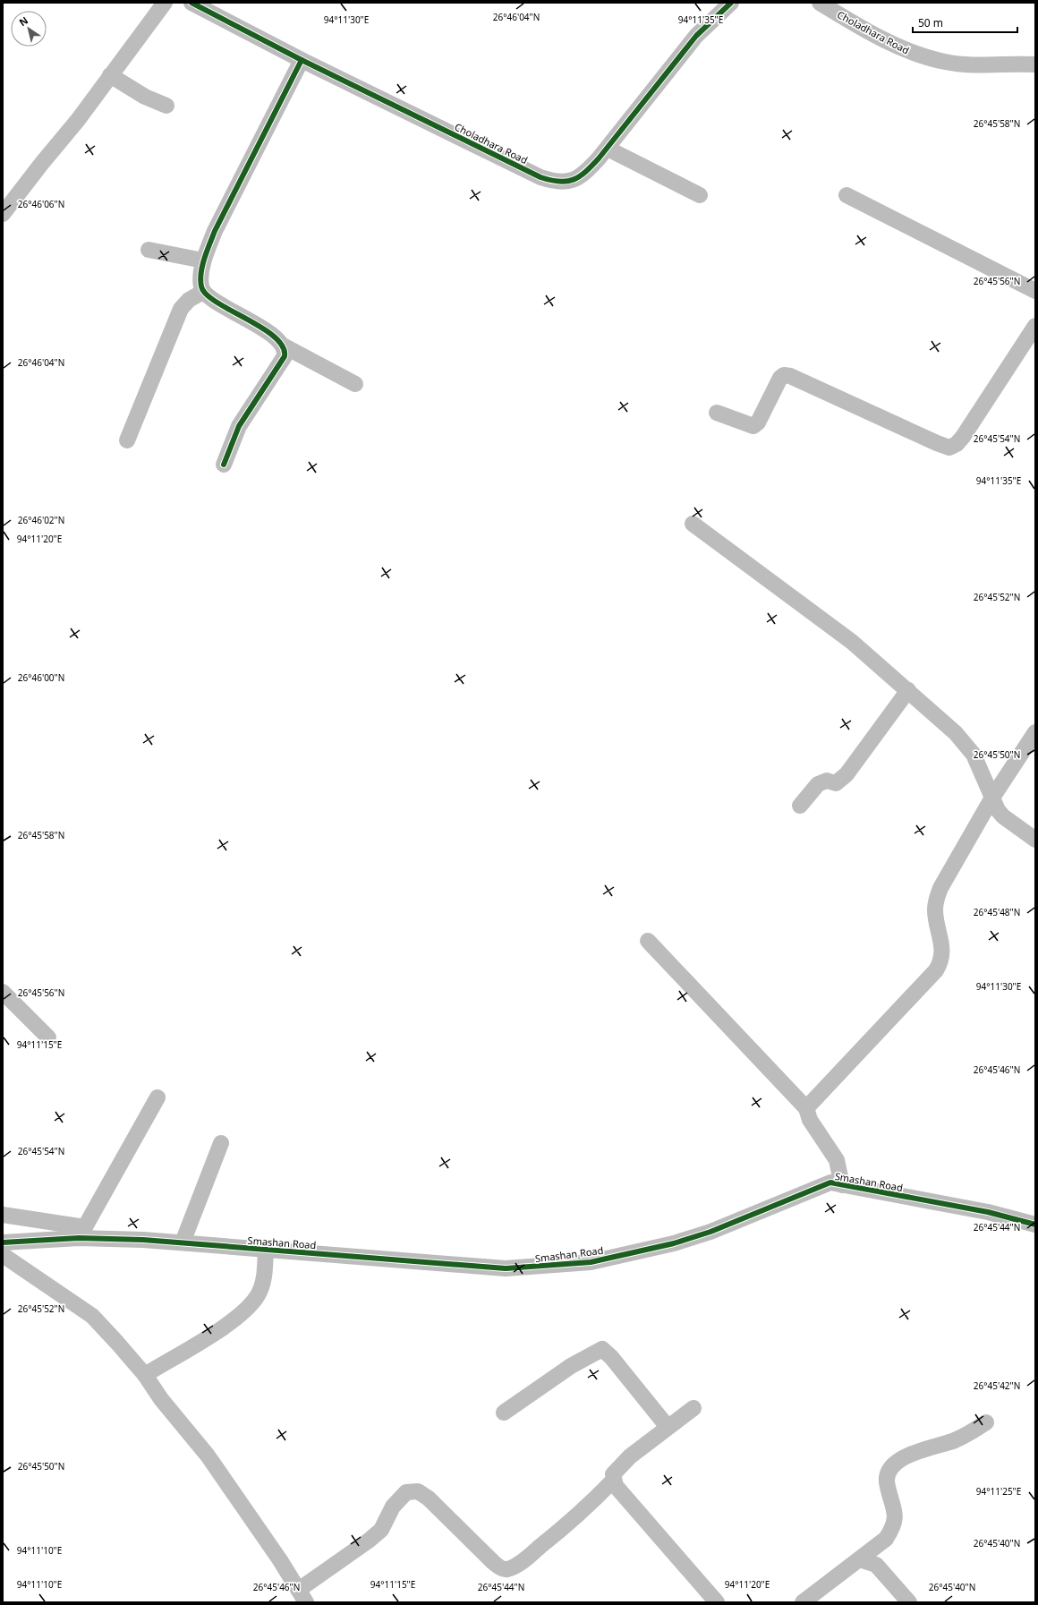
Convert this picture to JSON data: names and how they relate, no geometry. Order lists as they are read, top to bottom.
{
  "streets": {
    "street": ["Choladhara Road", "Smashan Road"]
  },
  "scale_bar": "50 m",
  "north": "top left",
  "coordinates": [
    "26°46'04\"N",
    "94°11'30\"E",
    "94°11'35\"E",
    "26°45'58\"N",
    "26°46'06\"N",
    "26°45'56\"N",
    "26°45'54\"N",
    "26°46'02\"N",
    "94°11'20\"E",
    "26°45'52\"N",
    "26°46'00\"N",
    "26°45'50\"N",
    "26°45'48\"N",
    "94°11'15\"E",
    "26°45'46\"N",
    "26°45'44\"N",
    "26°45'42\"N",
    "94°11'25\"E",
    "26°45'40\"N",
    "94°11'10\"E"
  ]
}
